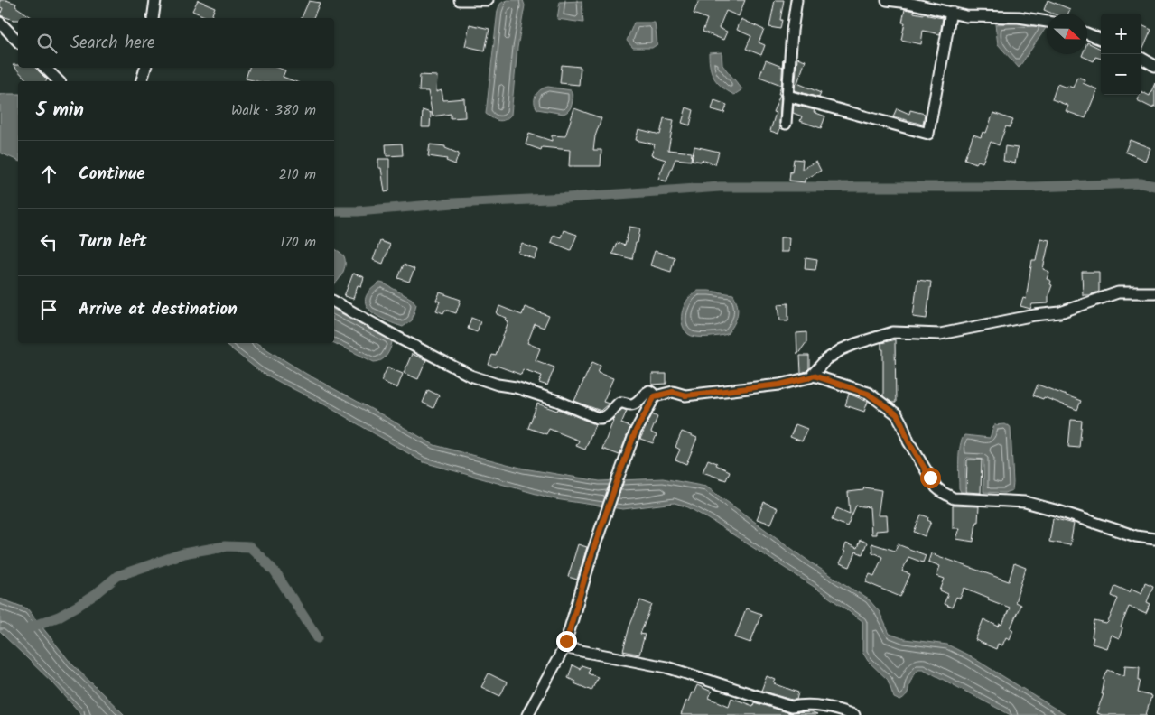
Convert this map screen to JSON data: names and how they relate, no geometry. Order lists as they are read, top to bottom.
{
  "north": "right",
  "page": {
    "map_buttons": ["+", "−"],
    "search": "Search here",
    "heading": ["5 min", "Walk · 380 m"],
    "list": [
      ["Continue", "210 m"],
      ["Turn left", "170 m"],
      "Arrive at destination"
    ]
  }
}
